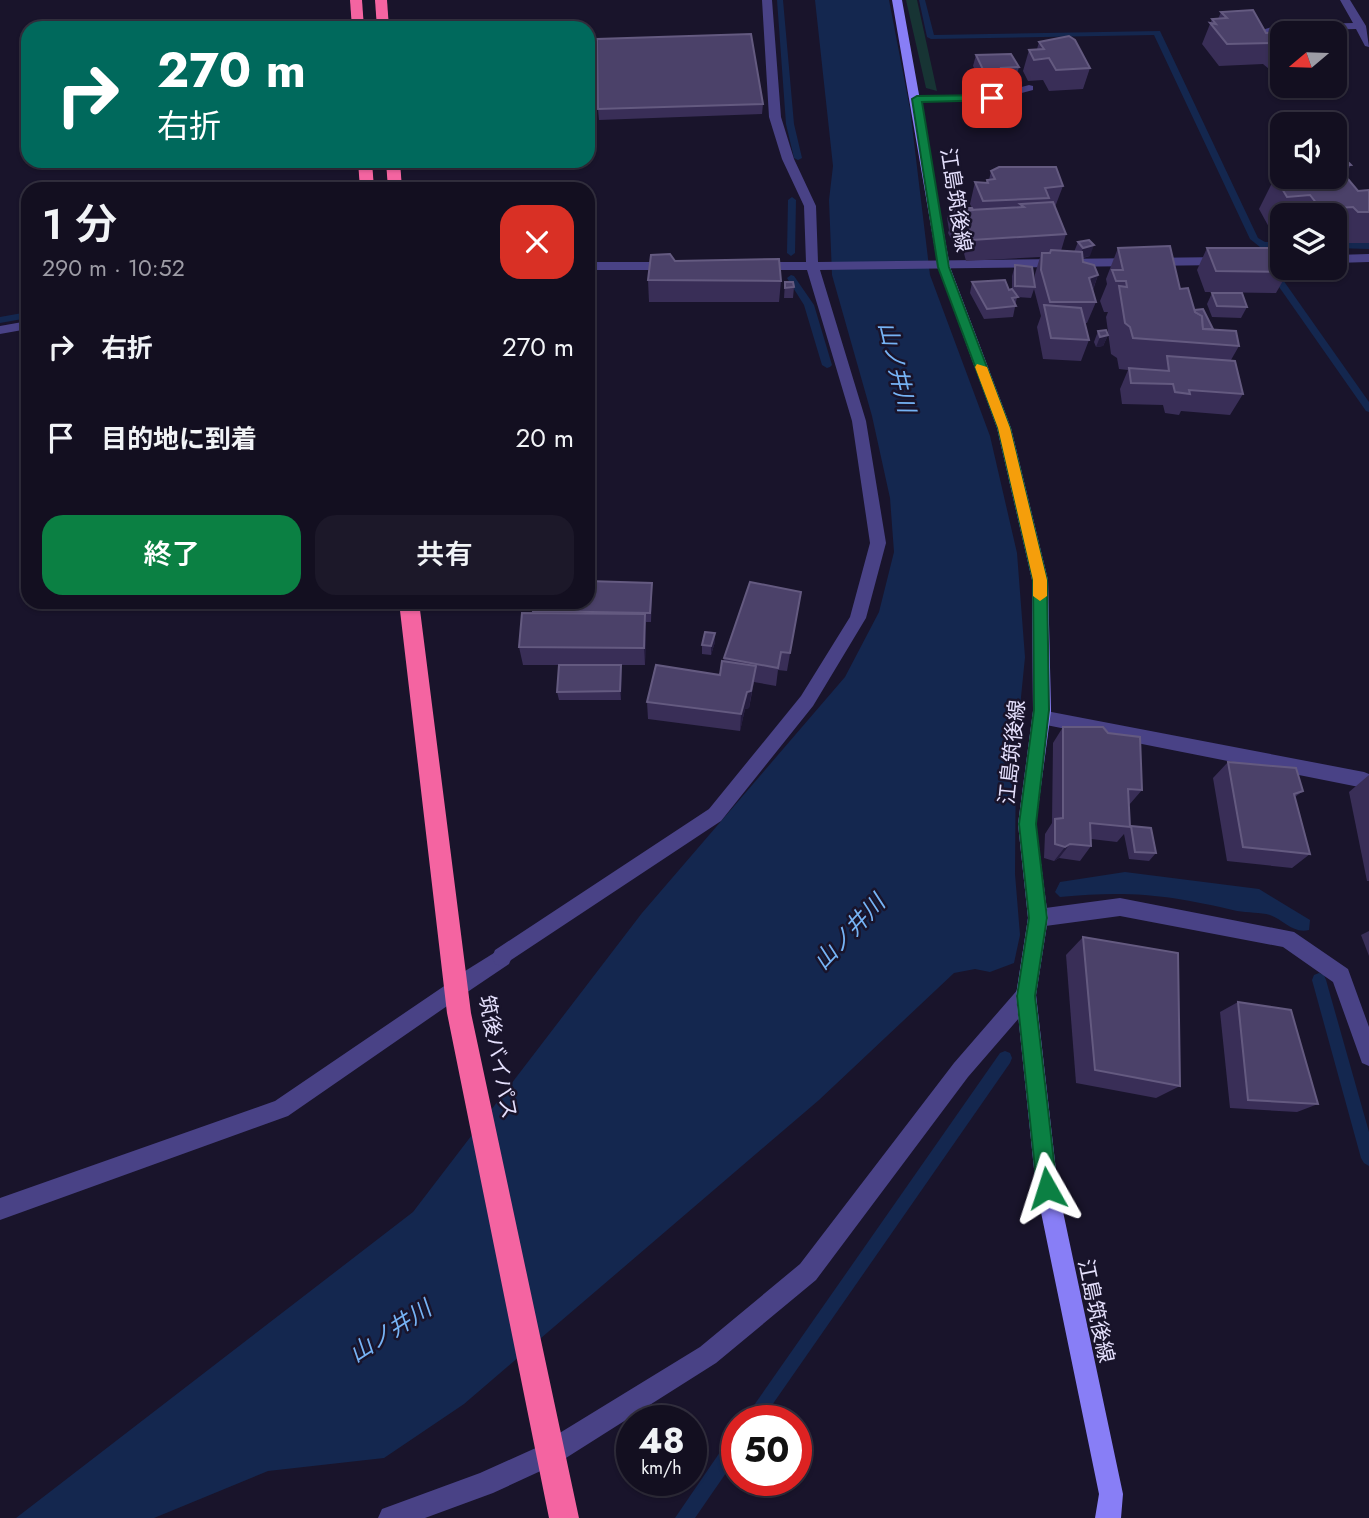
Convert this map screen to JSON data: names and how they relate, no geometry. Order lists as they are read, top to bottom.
{
  "streets": {
    "highway": ["筑後バイパス"],
    "main road": ["江島筑後線"]
  },
  "water": ["山ノ井川"],
  "north": "left",
  "page": {
    "turn": ["270 m", "右折"],
    "heading": ["1 分", "290 m · 10:52"],
    "list": [
      {
        "name": "右折",
        "value": "270 m"
      },
      {
        "name": "目的地に到着",
        "value": "20 m"
      }
    ],
    "buttons": ["終了", "共有"],
    "speed": "48 km/h",
    "limit": "50"
  }
}
